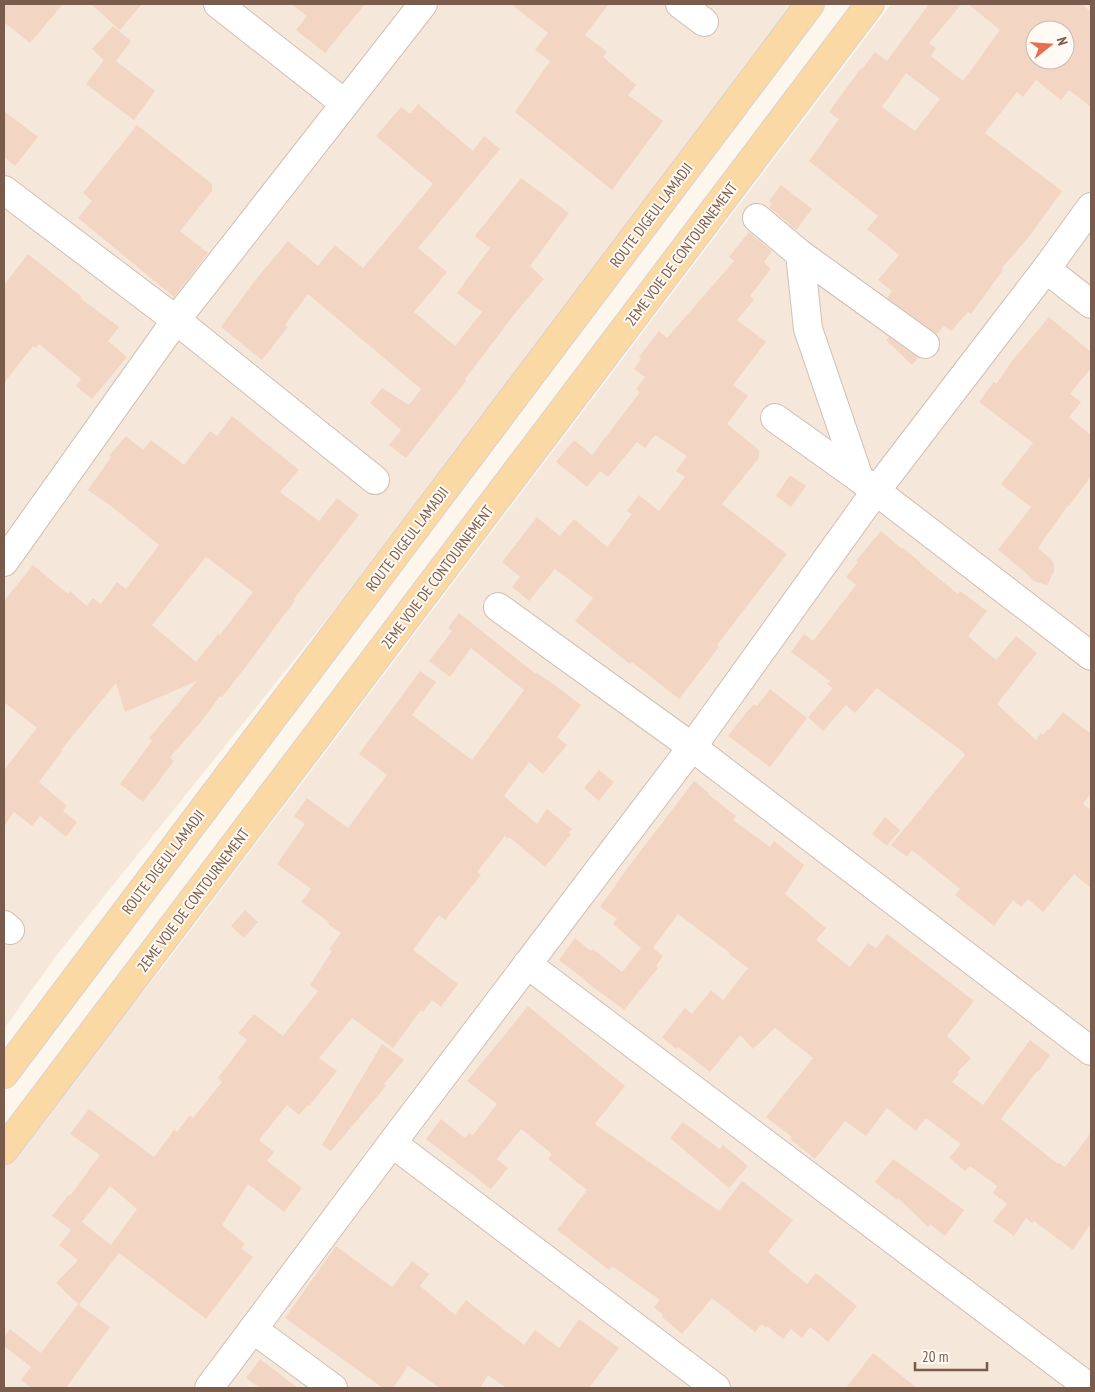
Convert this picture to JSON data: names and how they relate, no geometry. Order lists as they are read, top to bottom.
{
  "streets": {
    "main road": ["ROUTE DIGEUL LAMADJI", "2EME VOIE DE CONTOURNEMENT"]
  },
  "scale_bar": "20 m",
  "north": "right"
}
